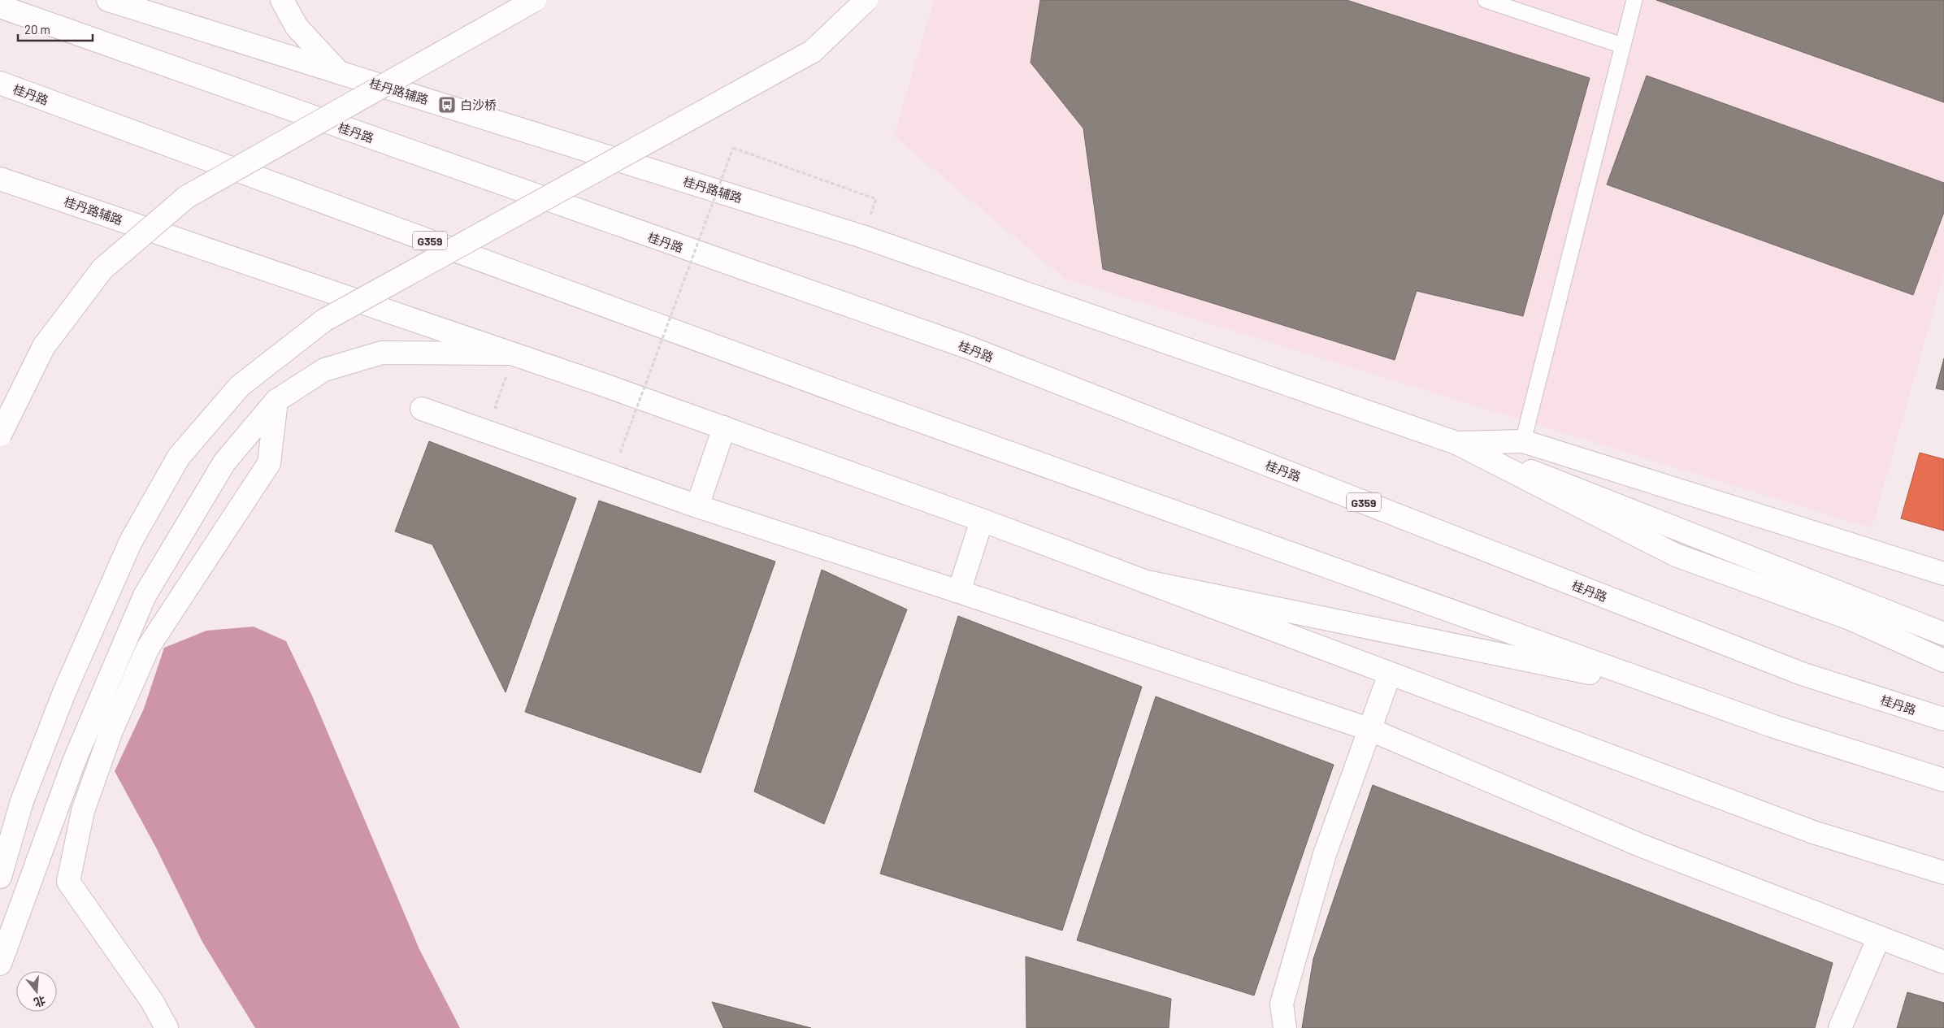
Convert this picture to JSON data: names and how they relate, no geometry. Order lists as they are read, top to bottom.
{
  "streets": {
    "main road": ["桂丹路辅路", "桂丹路", "G359"]
  },
  "places": {
    "bus stop": ["白沙桥"]
  },
  "scale_bar": "20 m",
  "north": "bottom"
}
